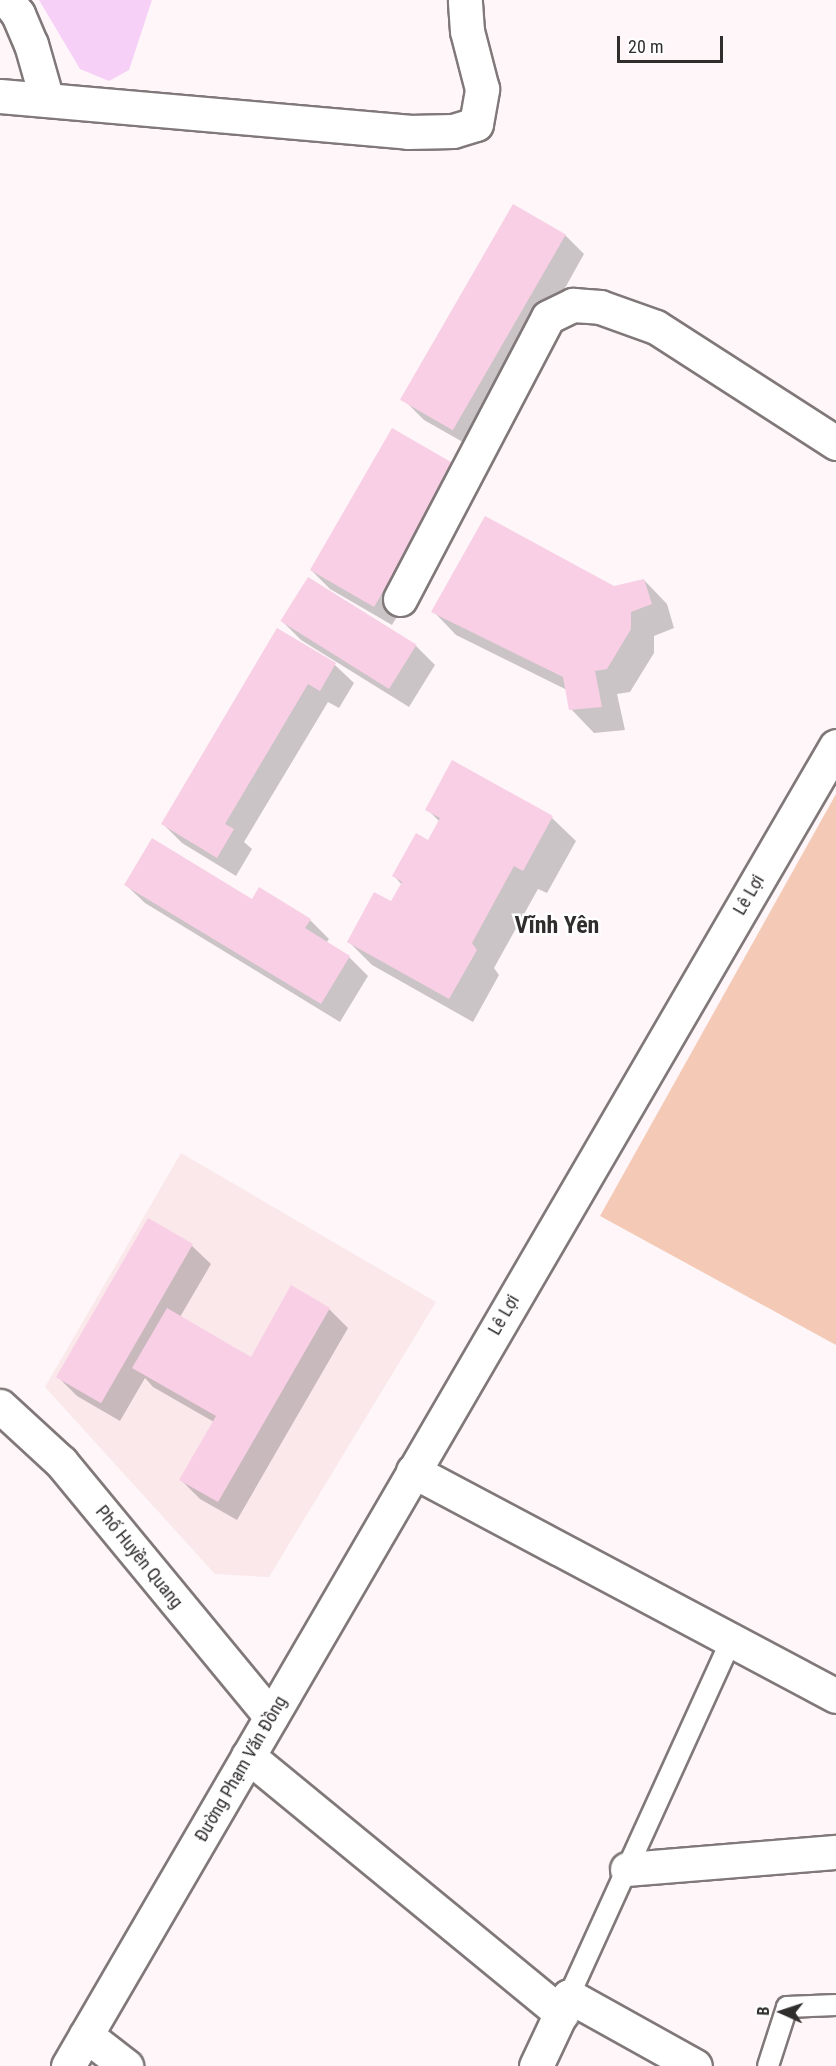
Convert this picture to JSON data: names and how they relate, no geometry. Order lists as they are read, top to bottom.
{
  "streets": {
    "street": ["Lê Lợi", "Phố Huyền Quang", "Đường Phạm Văn Đồng"]
  },
  "crossings": [
    ["Lê Lợi", "Đường Phạm Văn Đồng"],
    ["Phố Huyền Quang", "Đường Phạm Văn Đồng"]
  ],
  "districts": ["Vĩnh Yên"],
  "scale_bar": "20 m",
  "north": "left"
}
